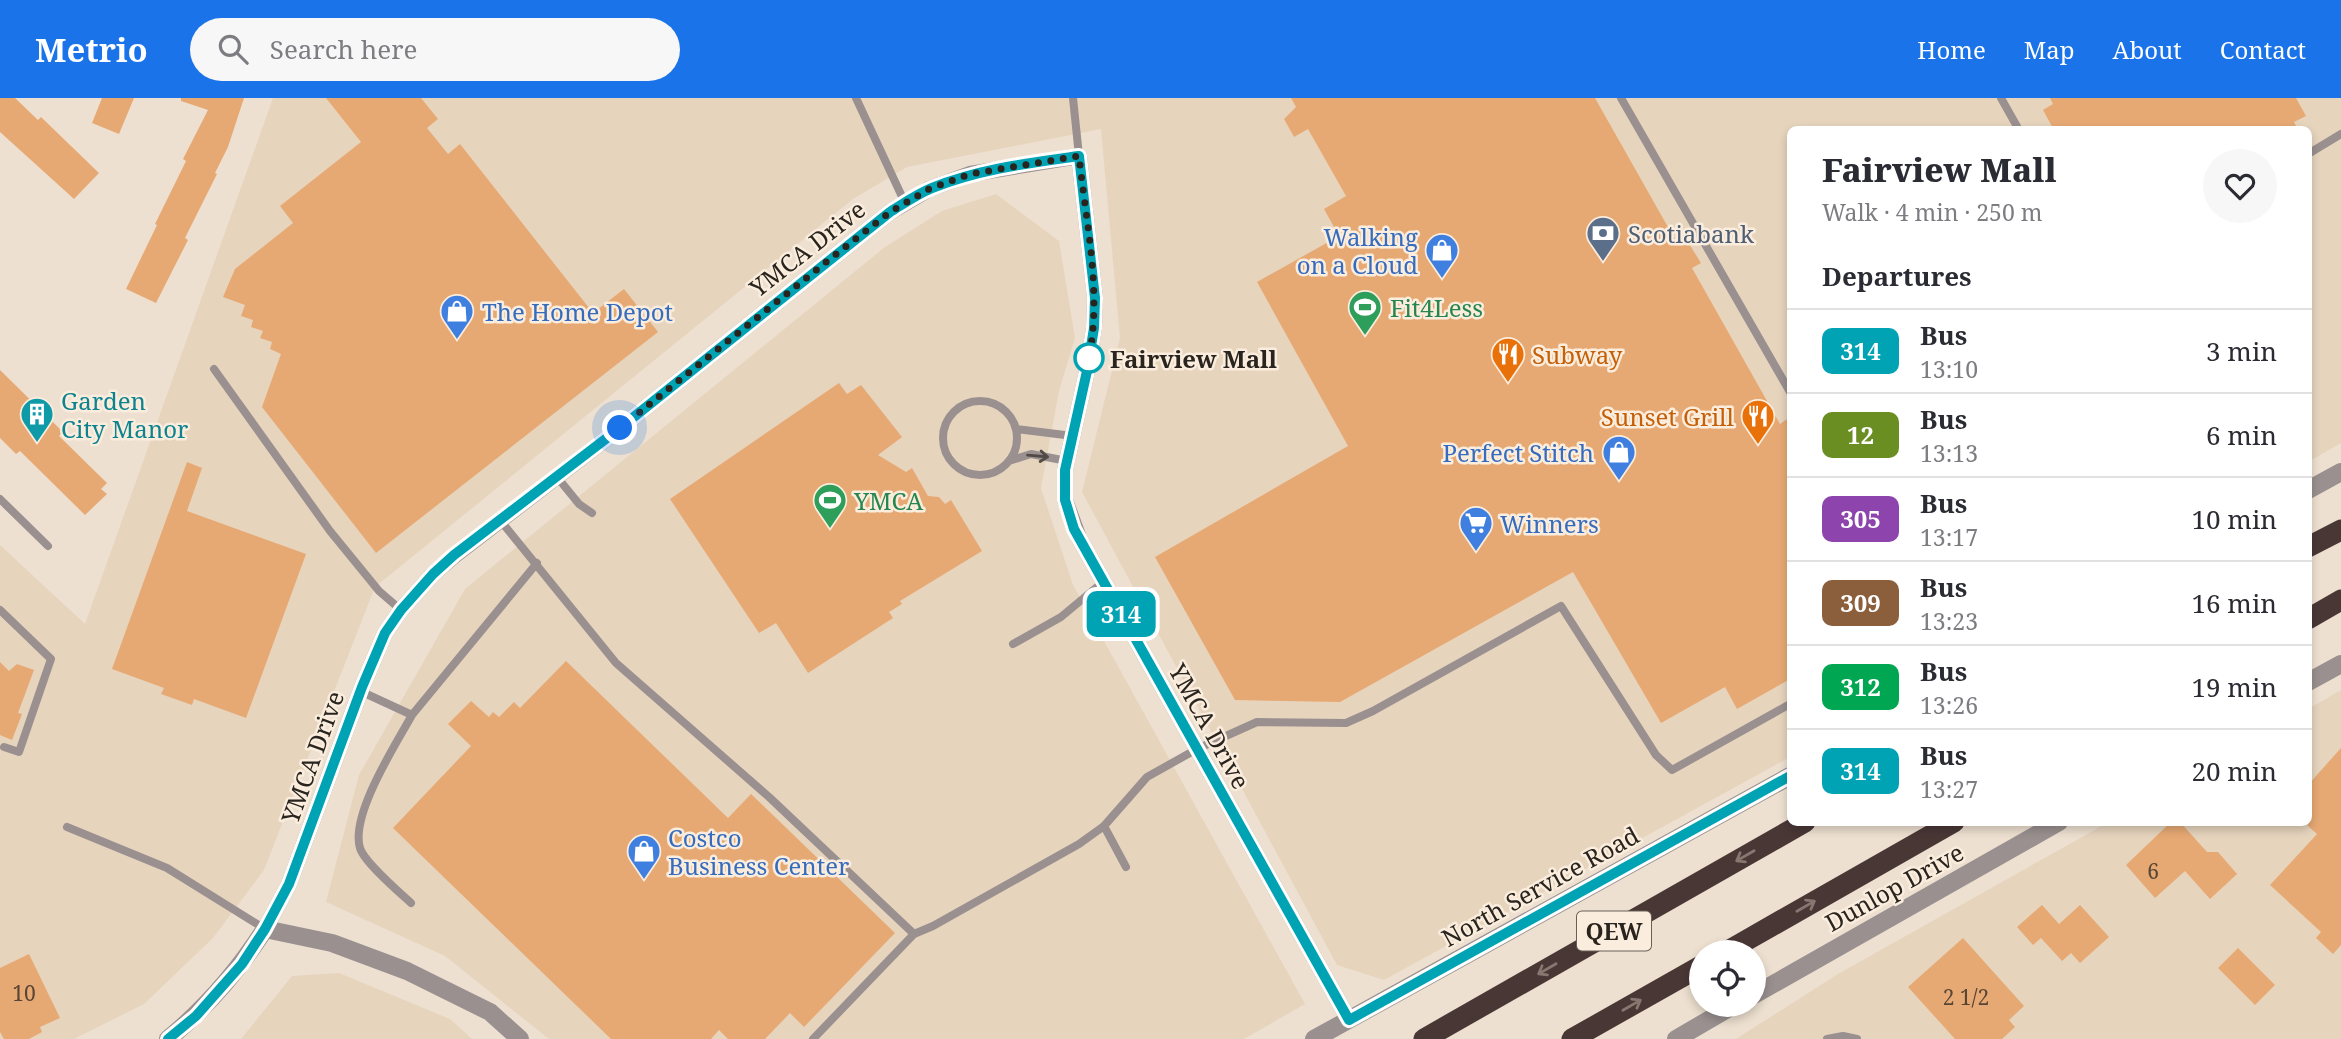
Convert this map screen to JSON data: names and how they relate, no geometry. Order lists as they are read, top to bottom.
{
  "streets": {
    "highway": ["QEW"],
    "street": ["YMCA Drive", "North Service Road", "Dunlop Drive"]
  },
  "crossings": [
    ["YMCA Drive", "North Service Road"]
  ],
  "places": {
    "bank": ["Scotiabank"],
    "shop": [
      "Walking on a Cloud",
      "The Home Depot",
      "Perfect Stitch",
      "Costco Business Center"
    ],
    "sports": ["Fit4Less", "YMCA"],
    "other": ["Fairview Mall"],
    "restaurant": ["Subway", "Sunset Grill"],
    "building": ["Garden City Manor"],
    "supermarket": ["Winners"]
  },
  "lines": ["bus line 314"],
  "house_numbers": ["6", "10", "2 1/2"],
  "page": {
    "header": "Metrio",
    "search": "Search here",
    "nav": [
      "Home",
      "Map",
      "About",
      "Contact"
    ],
    "on_map": "314",
    "heading": [
      ["Fairview Mall", "Walk · 4 min · 250 m"],
      "Departures"
    ],
    "list": [
      {
        "mark": "314",
        "name": "Bus",
        "note": "13:10",
        "value": "3 min"
      },
      {
        "mark": "12",
        "name": "Bus",
        "note": "13:13",
        "value": "6 min"
      },
      {
        "mark": "305",
        "name": "Bus",
        "note": "13:17",
        "value": "10 min"
      },
      {
        "mark": "309",
        "name": "Bus",
        "note": "13:23",
        "value": "16 min"
      },
      {
        "mark": "312",
        "name": "Bus",
        "note": "13:26",
        "value": "19 min"
      },
      {
        "mark": "314",
        "name": "Bus",
        "note": "13:27",
        "value": "20 min"
      }
    ]
  }
}
